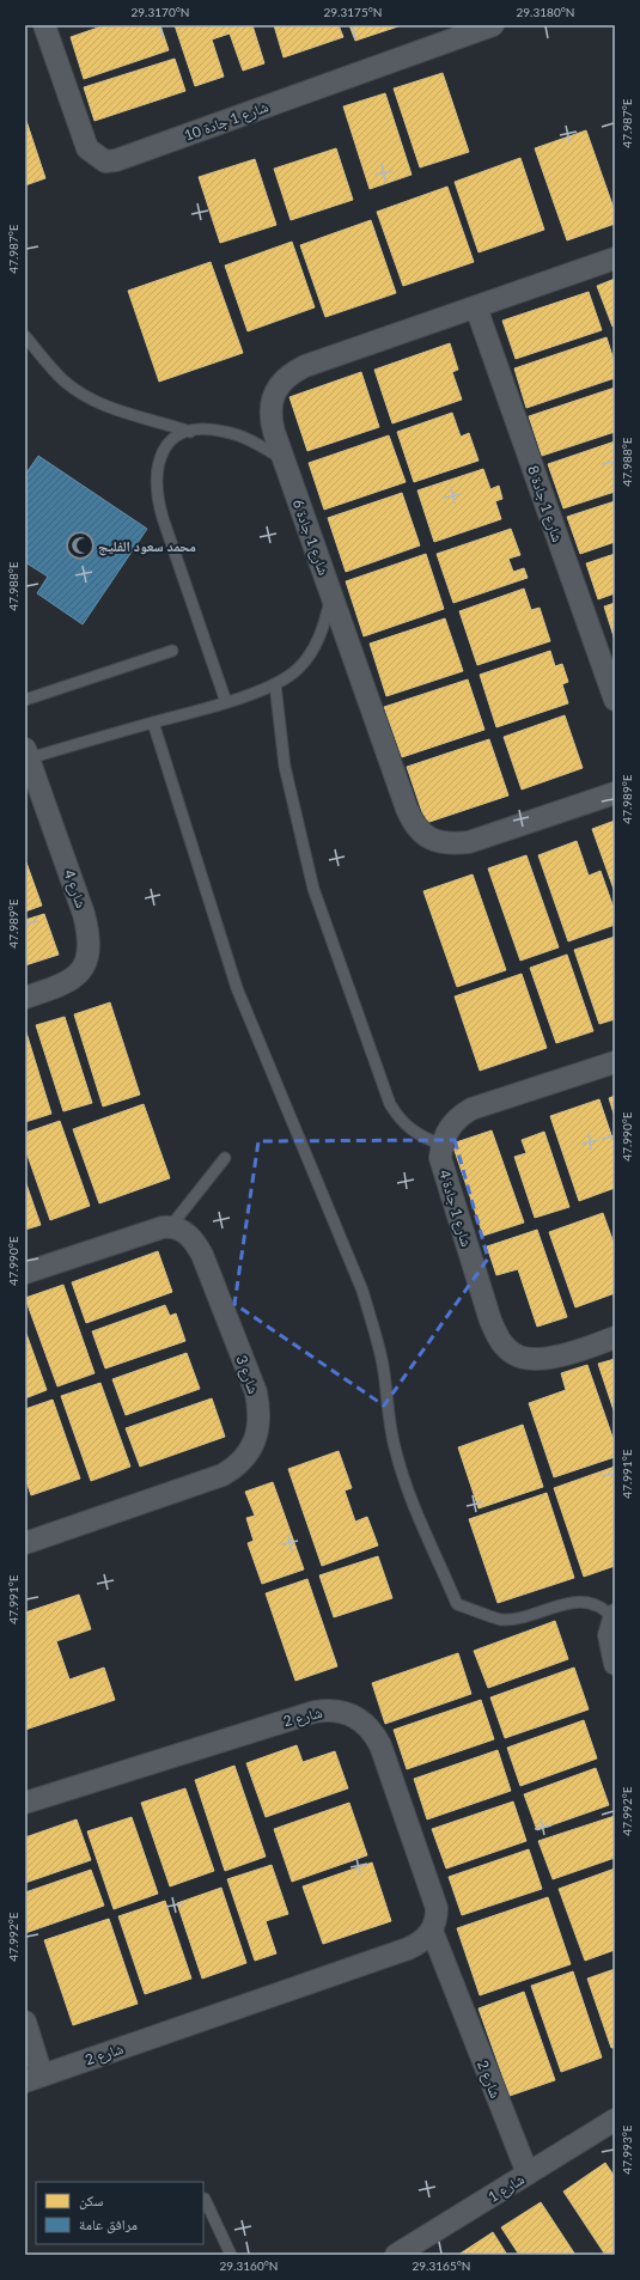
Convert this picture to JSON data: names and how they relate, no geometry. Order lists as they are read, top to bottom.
{
  "streets": {
    "street": [
      "شارع 1 جادة 10",
      "شارع 1 جادة 8",
      "شارع 1 جادة 6",
      "شارع 4",
      "شارع 1 جادة 4",
      "شارع 3",
      "شارع 2",
      "شارع 1"
    ]
  },
  "crossings": [
    ["شارع 1 جادة 8", "شارع 1 جادة 6"],
    ["شارع 2", "شارع 1"]
  ],
  "places": {
    "mosque": ["محمد سعود الفليج"]
  },
  "legend": ["سكن", "مرافق عامة"],
  "coordinates": [
    "29.3170°N",
    "29.3175°N",
    "29.3180°N",
    "47.987°E",
    "47.988°E",
    "47.989°E",
    "47.990°E",
    "47.991°E",
    "47.992°E",
    "47.993°E",
    "29.3160°N",
    "29.3165°N"
  ]
}
